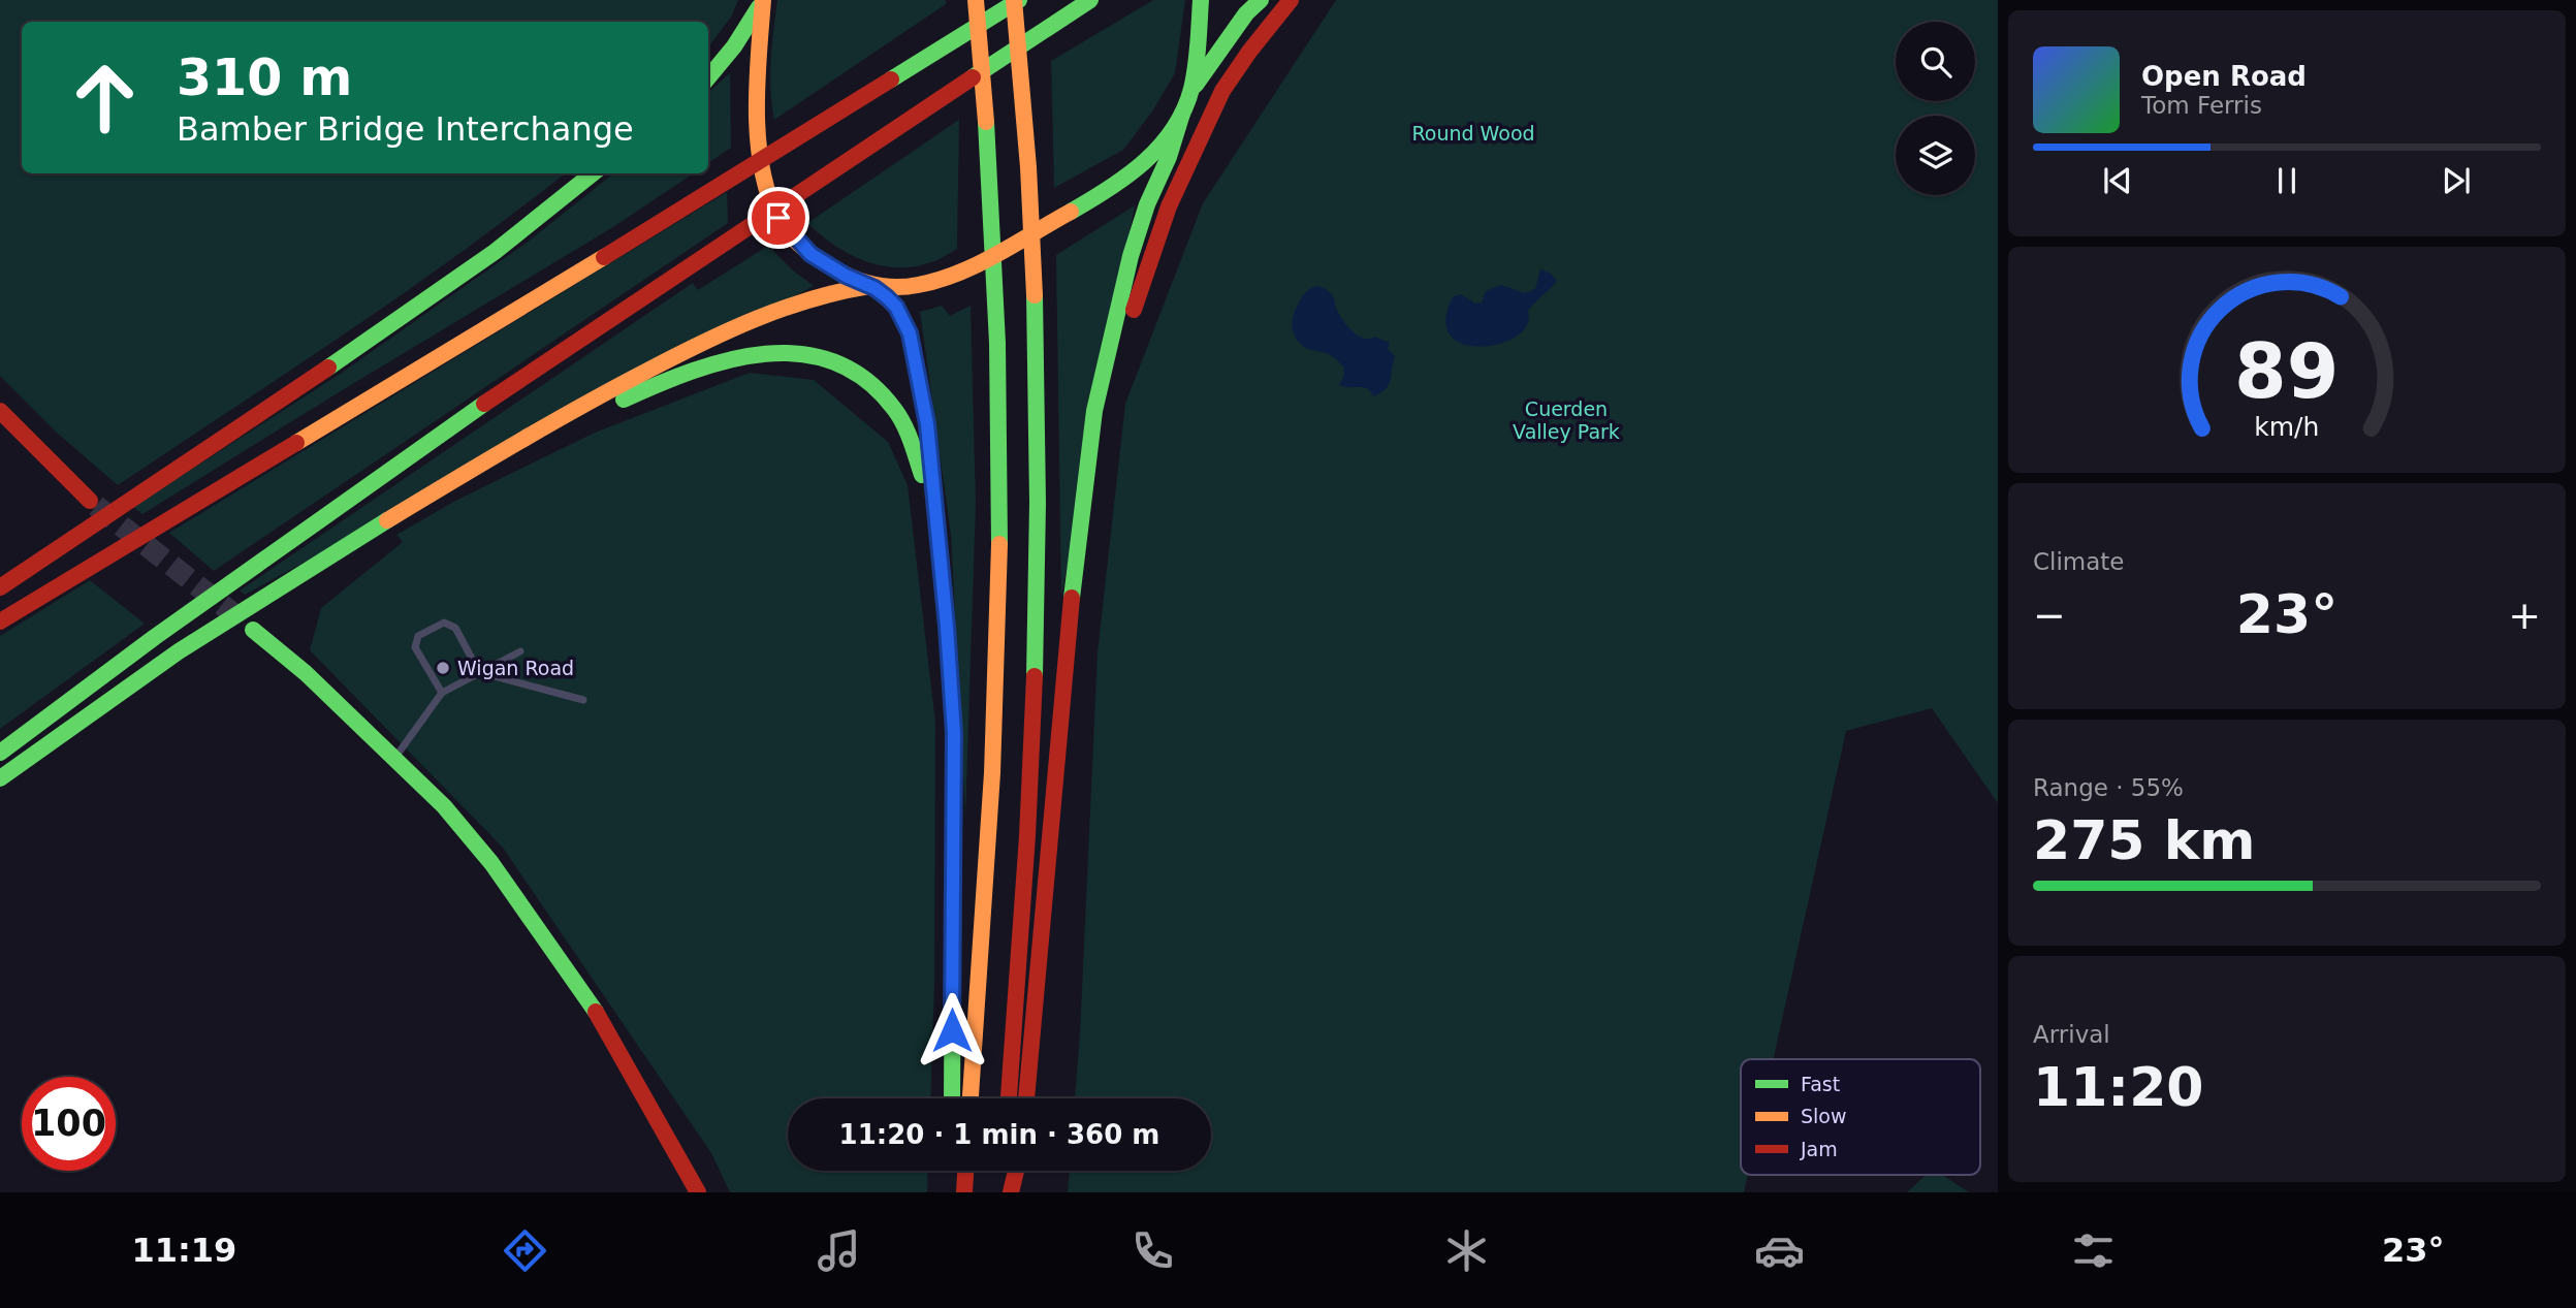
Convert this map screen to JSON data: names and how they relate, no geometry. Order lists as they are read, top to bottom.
{
  "parks": ["Round Wood", "Cuerden Valley Park"],
  "places": ["Wigan Road"],
  "legend": ["Fast", "Slow", "Jam"],
  "page": {
    "turn": ["310 m", "Bamber Bridge Interchange"],
    "song": ["Open Road", "Tom Ferris"],
    "tile": [
      "Climate",
      ["Range · 55%", "275 km"],
      ["Arrival", "11:20"]
    ],
    "heat": ["−", "23°", "+"],
    "limit": "100",
    "trip": "11:20 · 1 min · 360 m",
    "tabs": ["11:19", "23°"],
    "gauge": ["89", "km/h"]
  }
}
